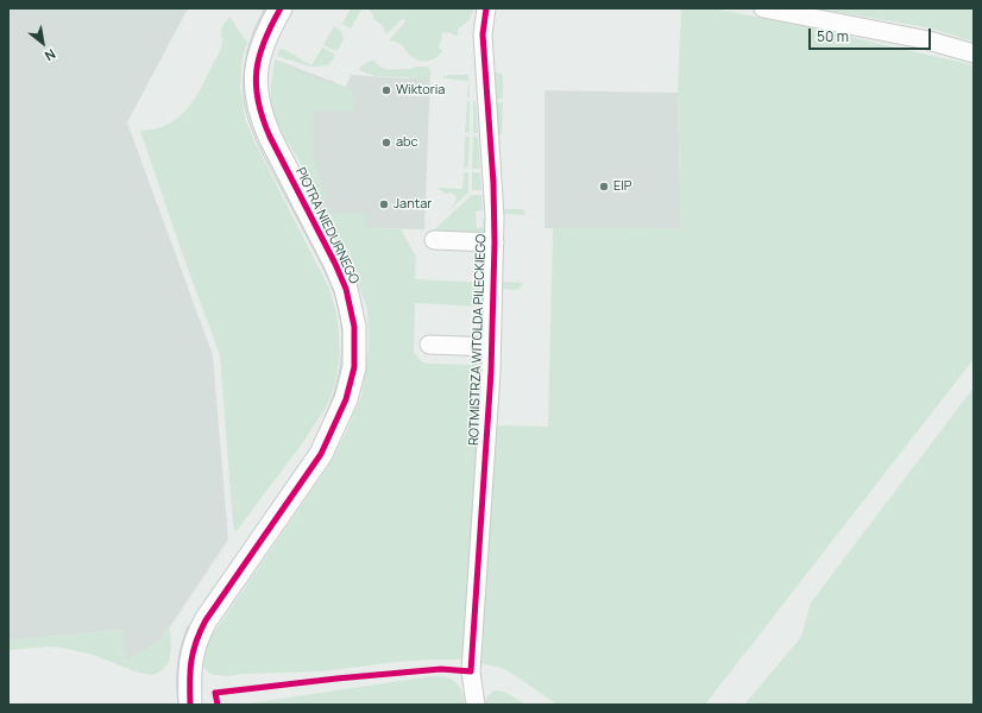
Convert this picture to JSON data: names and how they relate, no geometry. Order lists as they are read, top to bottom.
{
  "streets": {
    "street": ["PIOTRA NIEDURNEGO", "ROTMISTRZA WITOLDA PILECKIEGO"]
  },
  "places": [
    "Wiktoria",
    "abc",
    "EIP",
    "Jantar"
  ],
  "scale_bar": "50 m",
  "north": "bottom right"
}
